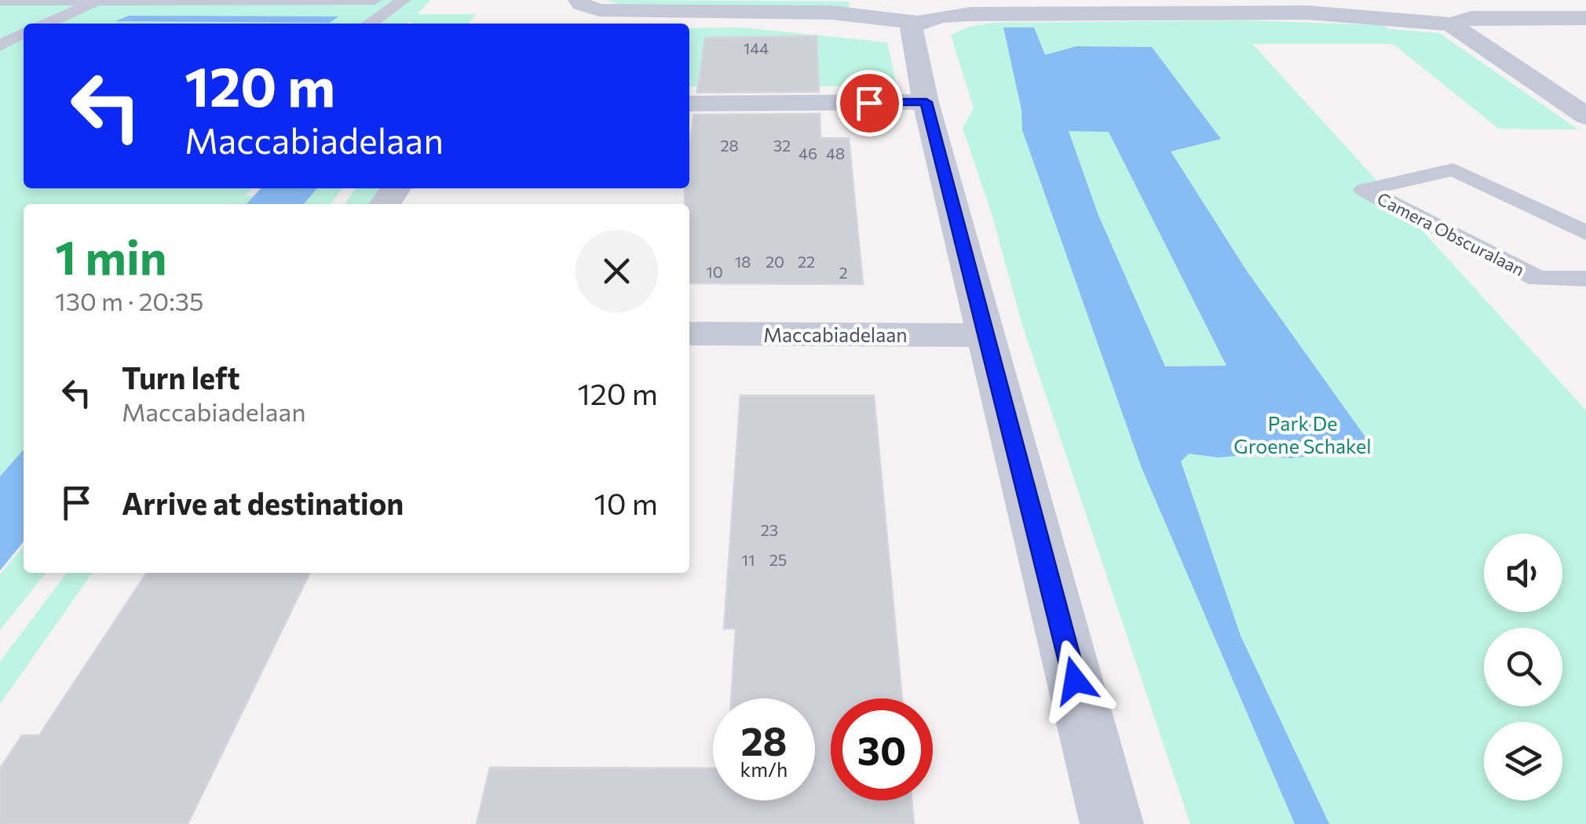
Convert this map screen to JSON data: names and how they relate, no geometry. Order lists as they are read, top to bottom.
{
  "streets": {
    "street": ["Maccabiadelaan"],
    "lane": ["Camera Obscuralaan"]
  },
  "parks": ["Park De Groene Schakel"],
  "house_numbers": [
    "144",
    "28",
    "32",
    "46",
    "48",
    "18",
    "20",
    "22",
    "10",
    "2",
    "23",
    "11",
    "25"
  ],
  "page": {
    "turn": ["120 m", "Maccabiadelaan"],
    "heading": ["1 min", "130 m · 20:35"],
    "list": [
      {
        "name": "Turn left",
        "note": "Maccabiadelaan",
        "value": "120 m"
      },
      {
        "name": "Arrive at destination",
        "value": "10 m"
      }
    ],
    "speed": "28 km/h",
    "limit": "30"
  }
}
